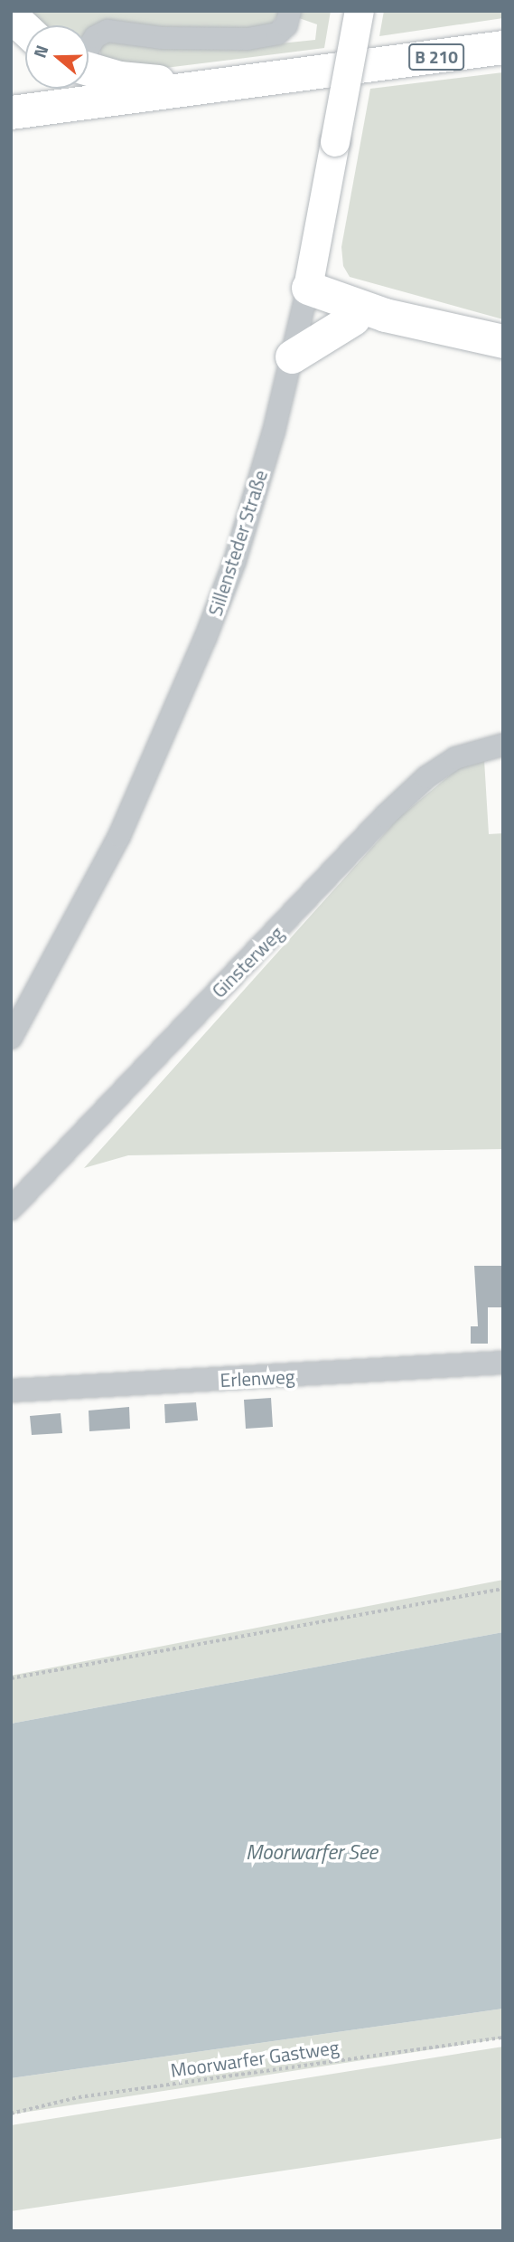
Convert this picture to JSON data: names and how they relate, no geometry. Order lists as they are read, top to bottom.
{
  "streets": {
    "highway": ["B 210"],
    "main road": ["Sillensteder Straße"],
    "street": ["Ginsterweg", "Erlenweg"],
    "path": ["Moorwarfer Gastweg"]
  },
  "water": ["Moorwarfer See"],
  "north": "left"
}
